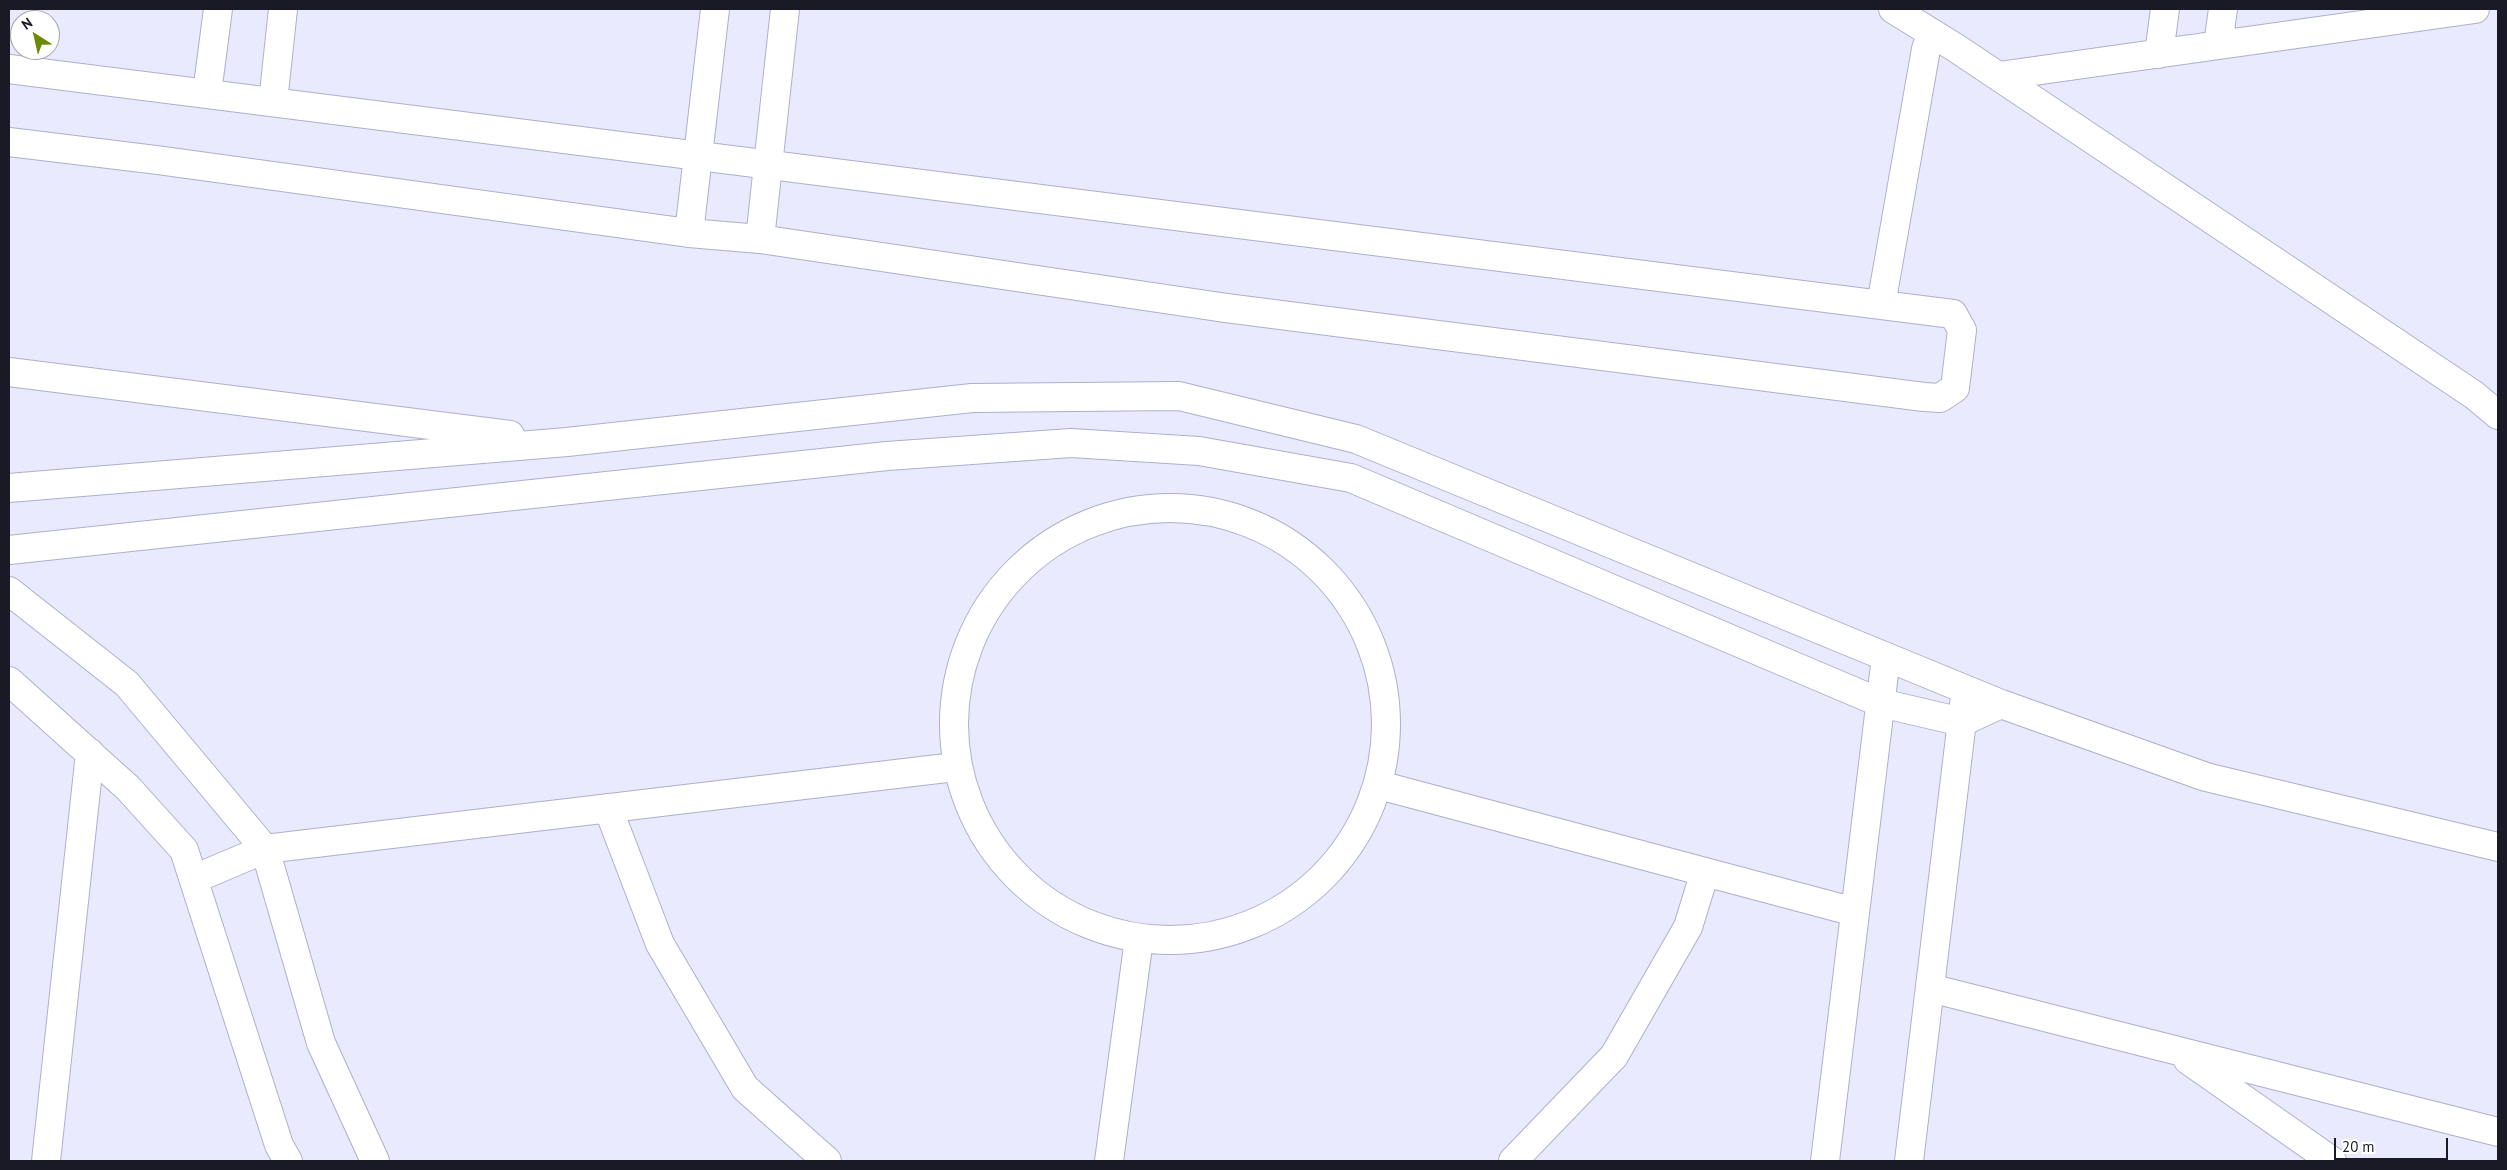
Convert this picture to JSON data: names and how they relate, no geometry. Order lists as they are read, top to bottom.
{
  "scale_bar": "20 m",
  "north": "top left"
}
